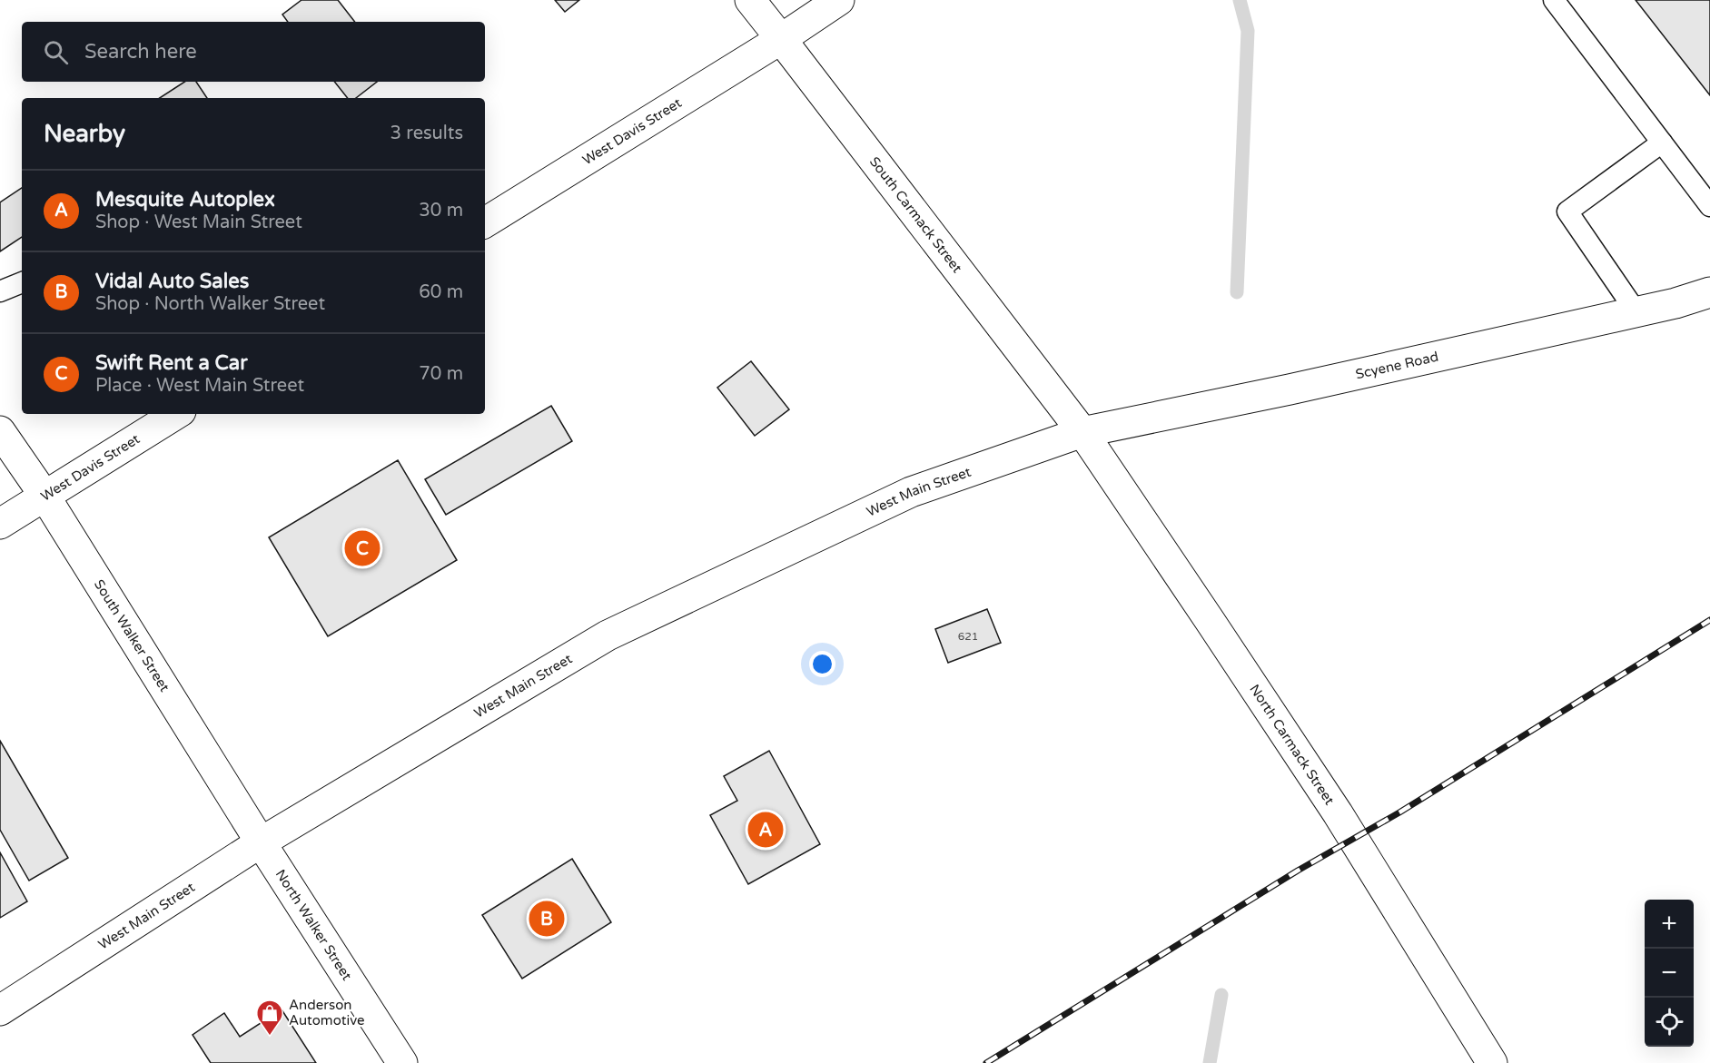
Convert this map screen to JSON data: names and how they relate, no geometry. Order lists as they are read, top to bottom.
{
  "streets": {
    "main road": [
      "West Davis Street",
      "South Carmack Street",
      "Scyene Road",
      "West Main Street",
      "South Walker Street",
      "North Carmack Street",
      "North Walker Street"
    ]
  },
  "crossings": [
    ["West Davis Street", "South Carmack Street"],
    ["West Davis Street", "South Walker Street"],
    ["South Carmack Street", "Scyene Road"],
    ["South Carmack Street", "West Main Street"],
    ["South Carmack Street", "North Carmack Street"],
    ["Scyene Road", "West Main Street"],
    ["Scyene Road", "North Carmack Street"],
    ["West Main Street", "South Walker Street"],
    ["West Main Street", "North Carmack Street"],
    ["West Main Street", "North Walker Street"],
    ["South Walker Street", "North Walker Street"]
  ],
  "places": {
    "shop": ["Anderson Automotive"]
  },
  "house_numbers": ["621"],
  "page": {
    "search": "Search here",
    "heading": ["Nearby", "3 results"],
    "list": [
      {
        "mark": "A",
        "name": "Mesquite Autoplex",
        "note": "Shop · West Main Street",
        "value": "30 m"
      },
      {
        "mark": "B",
        "name": "Vidal Auto Sales",
        "note": "Shop · North Walker Street",
        "value": "60 m"
      },
      {
        "mark": "C",
        "name": "Swift Rent a Car",
        "note": "Place · West Main Street",
        "value": "70 m"
      }
    ],
    "pins": ["C", "A", "B"],
    "map_buttons": ["+", "−"]
  }
}
